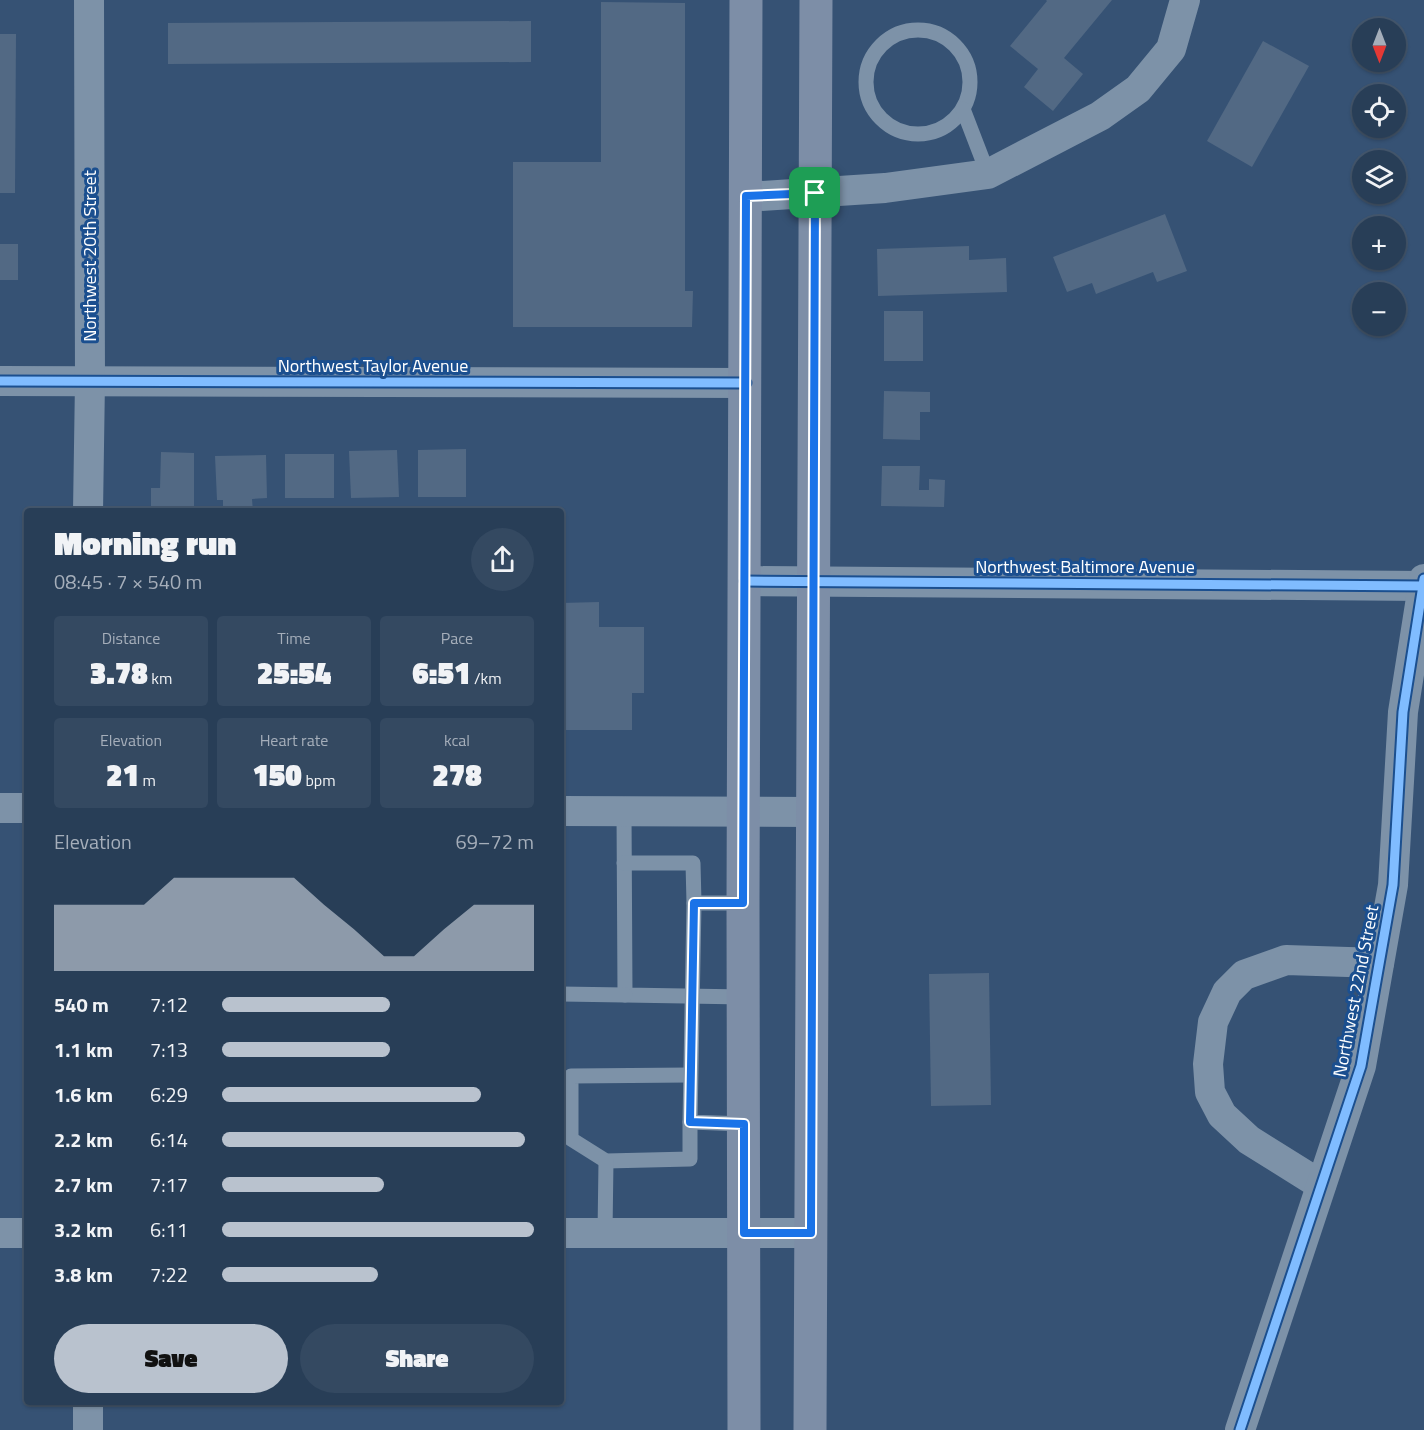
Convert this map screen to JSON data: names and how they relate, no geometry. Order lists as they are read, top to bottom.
{
  "streets": {
    "street": [
      "Northwest 20th Street",
      "Northwest Taylor Avenue",
      "Northwest Baltimore Avenue",
      "Northwest 22nd Street"
    ]
  },
  "crossings": [
    ["Northwest 20th Street", "Northwest Taylor Avenue"],
    ["Northwest Baltimore Avenue", "Northwest 22nd Street"]
  ],
  "north": "bottom",
  "page": {
    "map_buttons": ["+", "−"],
    "heading": ["Morning run", "08:45 · 7 × 540 m"],
    "stats": [
      ["Distance", "3.78 km"],
      ["Time", "25:54"],
      ["Pace", "6:51 /km"],
      ["Elevation", "21 m"],
      ["Heart rate", "150 bpm"],
      ["kcal", "278"]
    ],
    "chart": ["Elevation", "69–72 m"],
    "list": [
      {
        "name": "540 m",
        "note": "7:12"
      },
      {
        "name": "1.1 km",
        "note": "7:13"
      },
      {
        "name": "1.6 km",
        "note": "6:29"
      },
      {
        "name": "2.2 km",
        "note": "6:14"
      },
      {
        "name": "2.7 km",
        "note": "7:17"
      },
      {
        "name": "3.2 km",
        "note": "6:11"
      },
      {
        "name": "3.8 km",
        "note": "7:22"
      }
    ],
    "buttons": ["Save", "Share"]
  }
}
